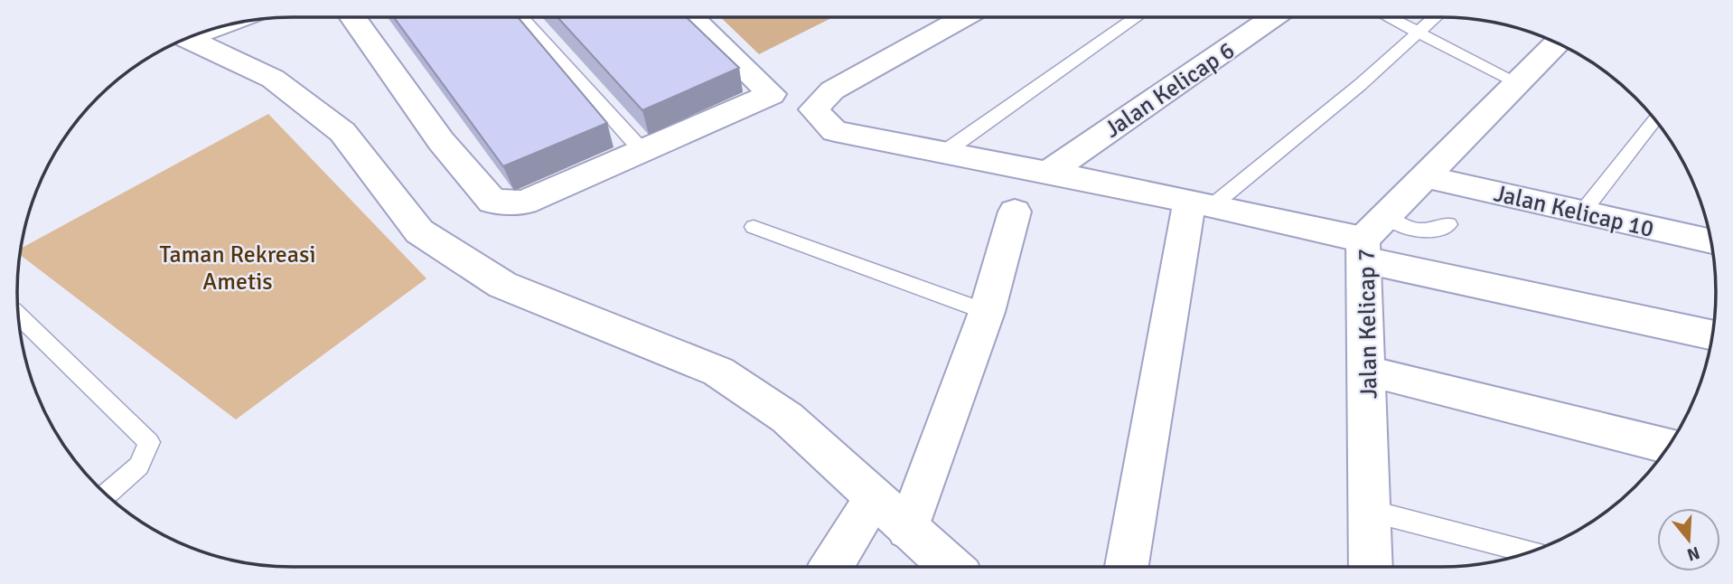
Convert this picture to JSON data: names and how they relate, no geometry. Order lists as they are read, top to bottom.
{
  "streets": {
    "street": ["Jalan Kelicap 6", "Jalan Kelicap 10", "Jalan Kelicap 7"]
  },
  "crossings": [
    ["Jalan Kelicap 10", "Jalan Kelicap 7"]
  ],
  "parks": ["Taman Rekreasi Ametis"],
  "north": "bottom"
}
